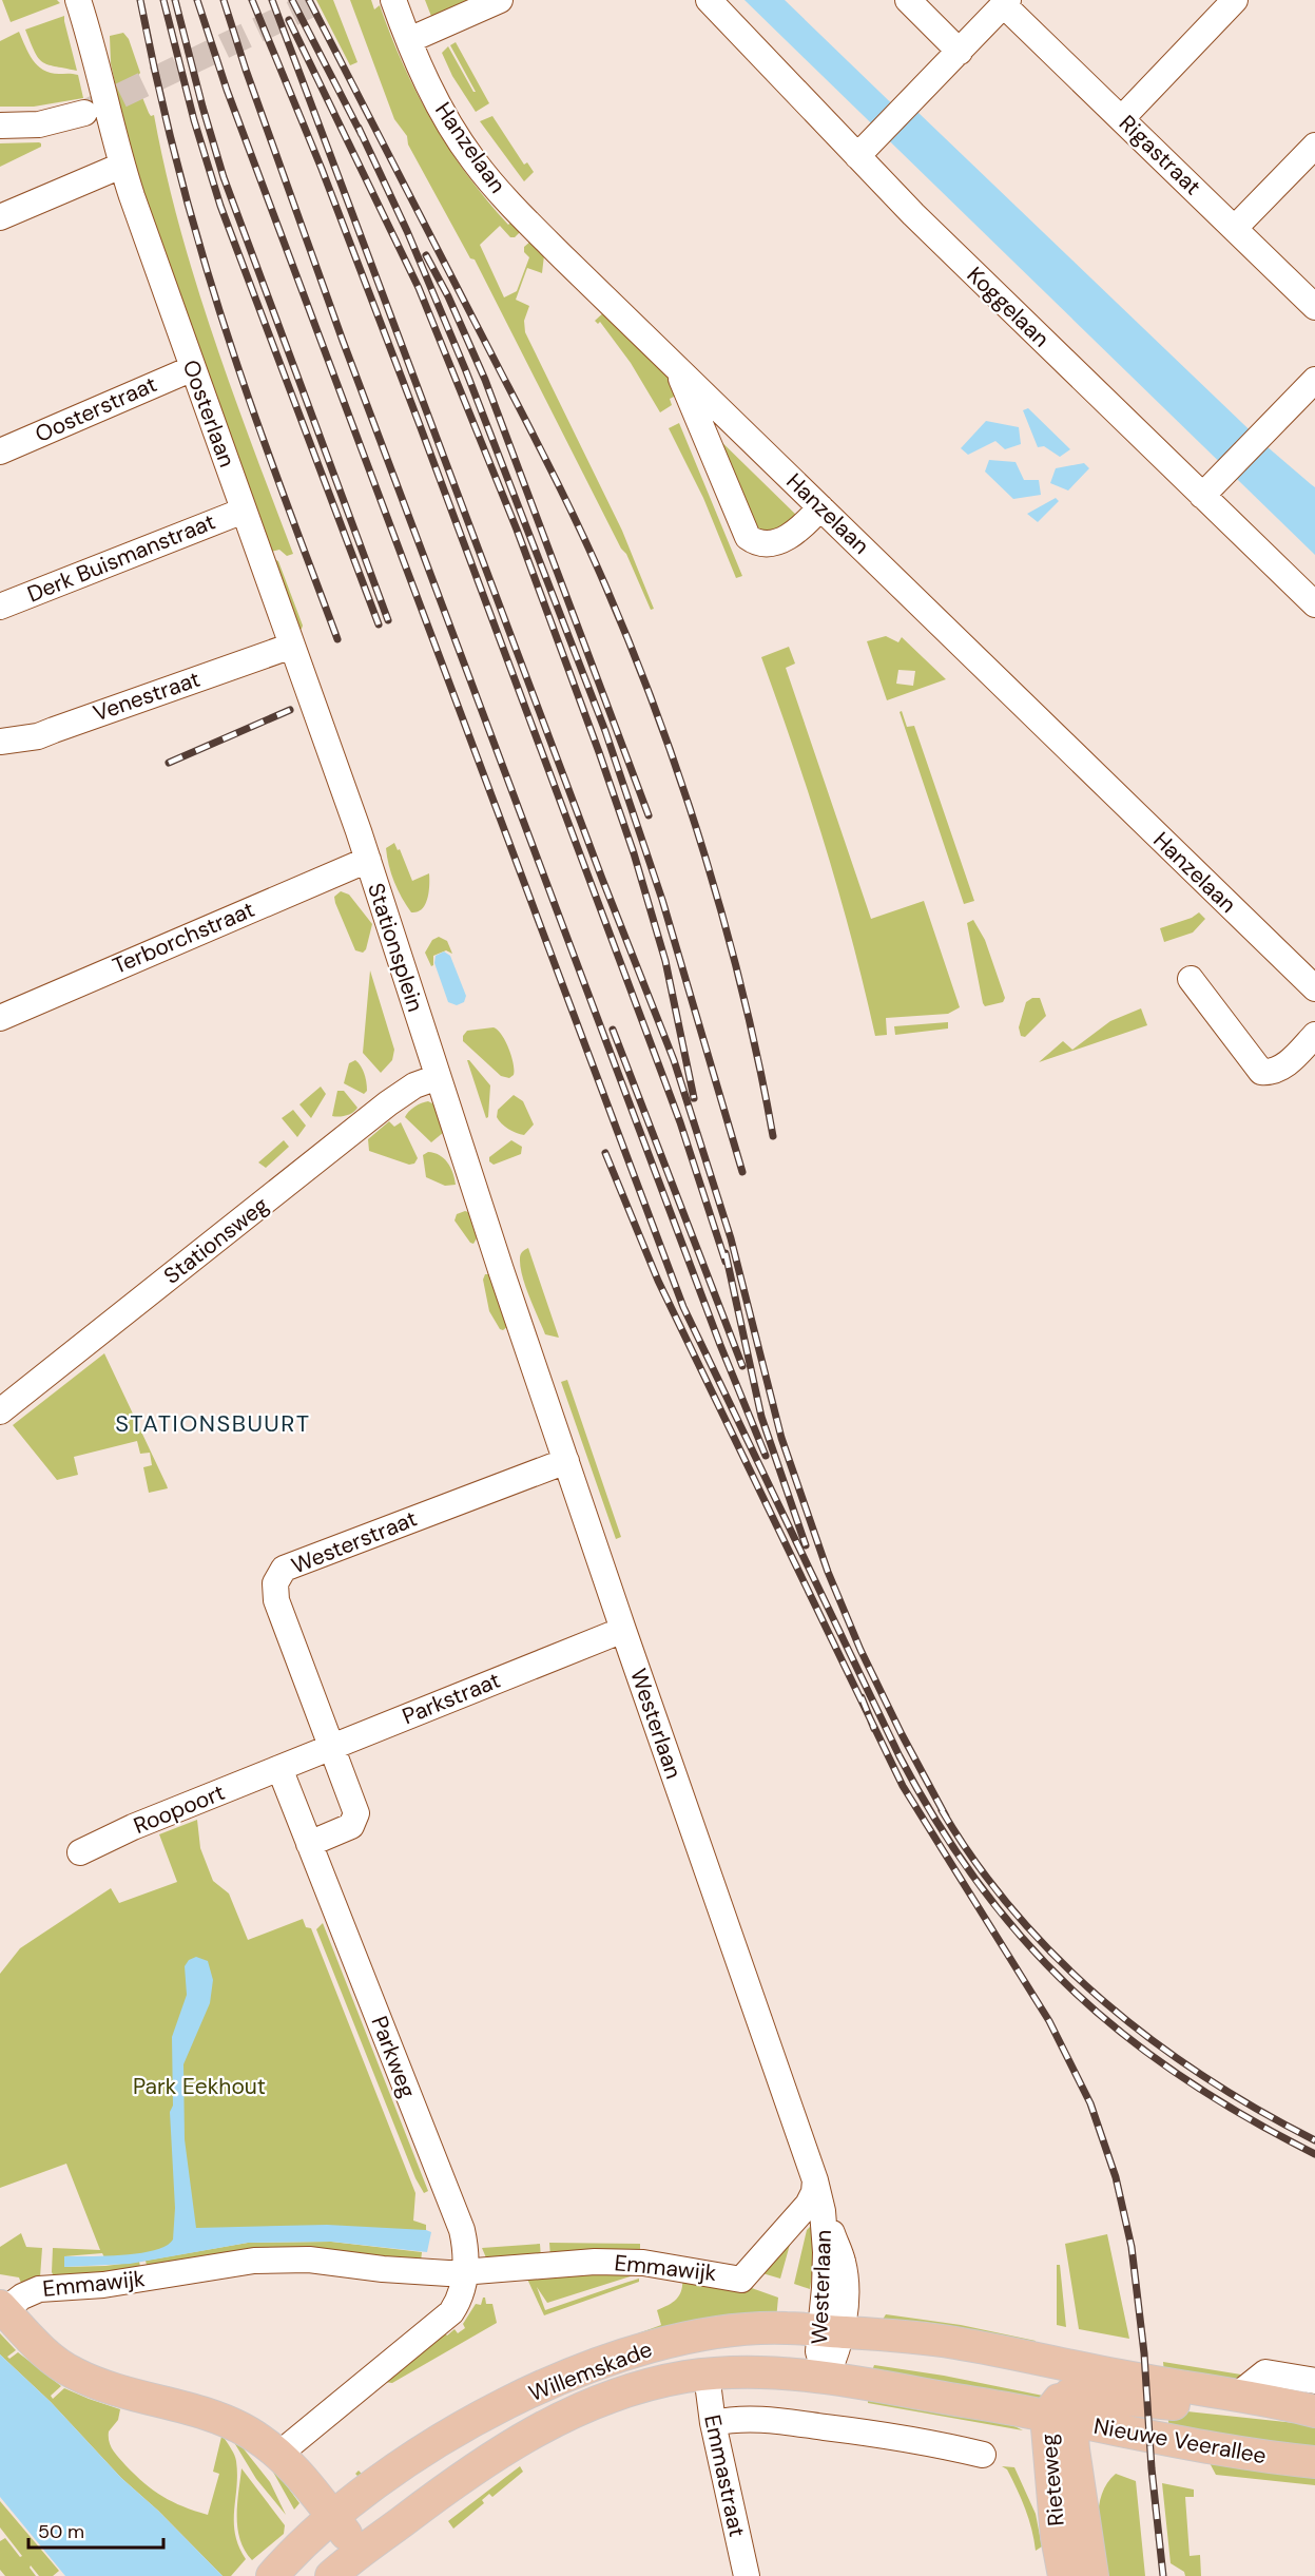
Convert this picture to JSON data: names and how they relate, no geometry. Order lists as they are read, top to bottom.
{
  "streets": {
    "main road": [
      "Emmawijk",
      "Willemskade",
      "Nieuwe Veerallee",
      "Rieteweg"
    ],
    "street": [
      "Hanzelaan",
      "Rigastraat",
      "Koggelaan",
      "Oosterstraat",
      "Oosterlaan",
      "Derk Buismanstraat",
      "Venestraat",
      "Terborchstraat",
      "Stationsplein",
      "Stationsweg",
      "Westerstraat",
      "Parkstraat",
      "Westerlaan",
      "Roopoort",
      "Parkweg",
      "Emmastraat"
    ]
  },
  "crossings": [
    ["Oosterstraat", "Oosterlaan"],
    ["Oosterlaan", "Derk Buismanstraat"],
    ["Oosterlaan", "Venestraat"],
    ["Oosterlaan", "Stationsplein"],
    ["Venestraat", "Stationsplein"],
    ["Terborchstraat", "Stationsplein"],
    ["Stationsplein", "Stationsweg"],
    ["Stationsplein", "Westerlaan"],
    ["Westerstraat", "Parkstraat"],
    ["Westerstraat", "Westerlaan"],
    ["Parkstraat", "Westerlaan"],
    ["Parkstraat", "Roopoort"],
    ["Parkstraat", "Parkweg"],
    ["Westerlaan", "Emmawijk"],
    ["Westerlaan", "Willemskade"],
    ["Roopoort", "Parkweg"],
    ["Parkweg", "Emmawijk"],
    ["Emmawijk", "Willemskade"],
    ["Willemskade", "Nieuwe Veerallee"],
    ["Willemskade", "Emmastraat"],
    ["Willemskade", "Rieteweg"],
    ["Nieuwe Veerallee", "Rieteweg"]
  ],
  "districts": ["STATIONSBUURT"],
  "parks": ["Park Eekhout"],
  "scale_bar": "50 m"
}
